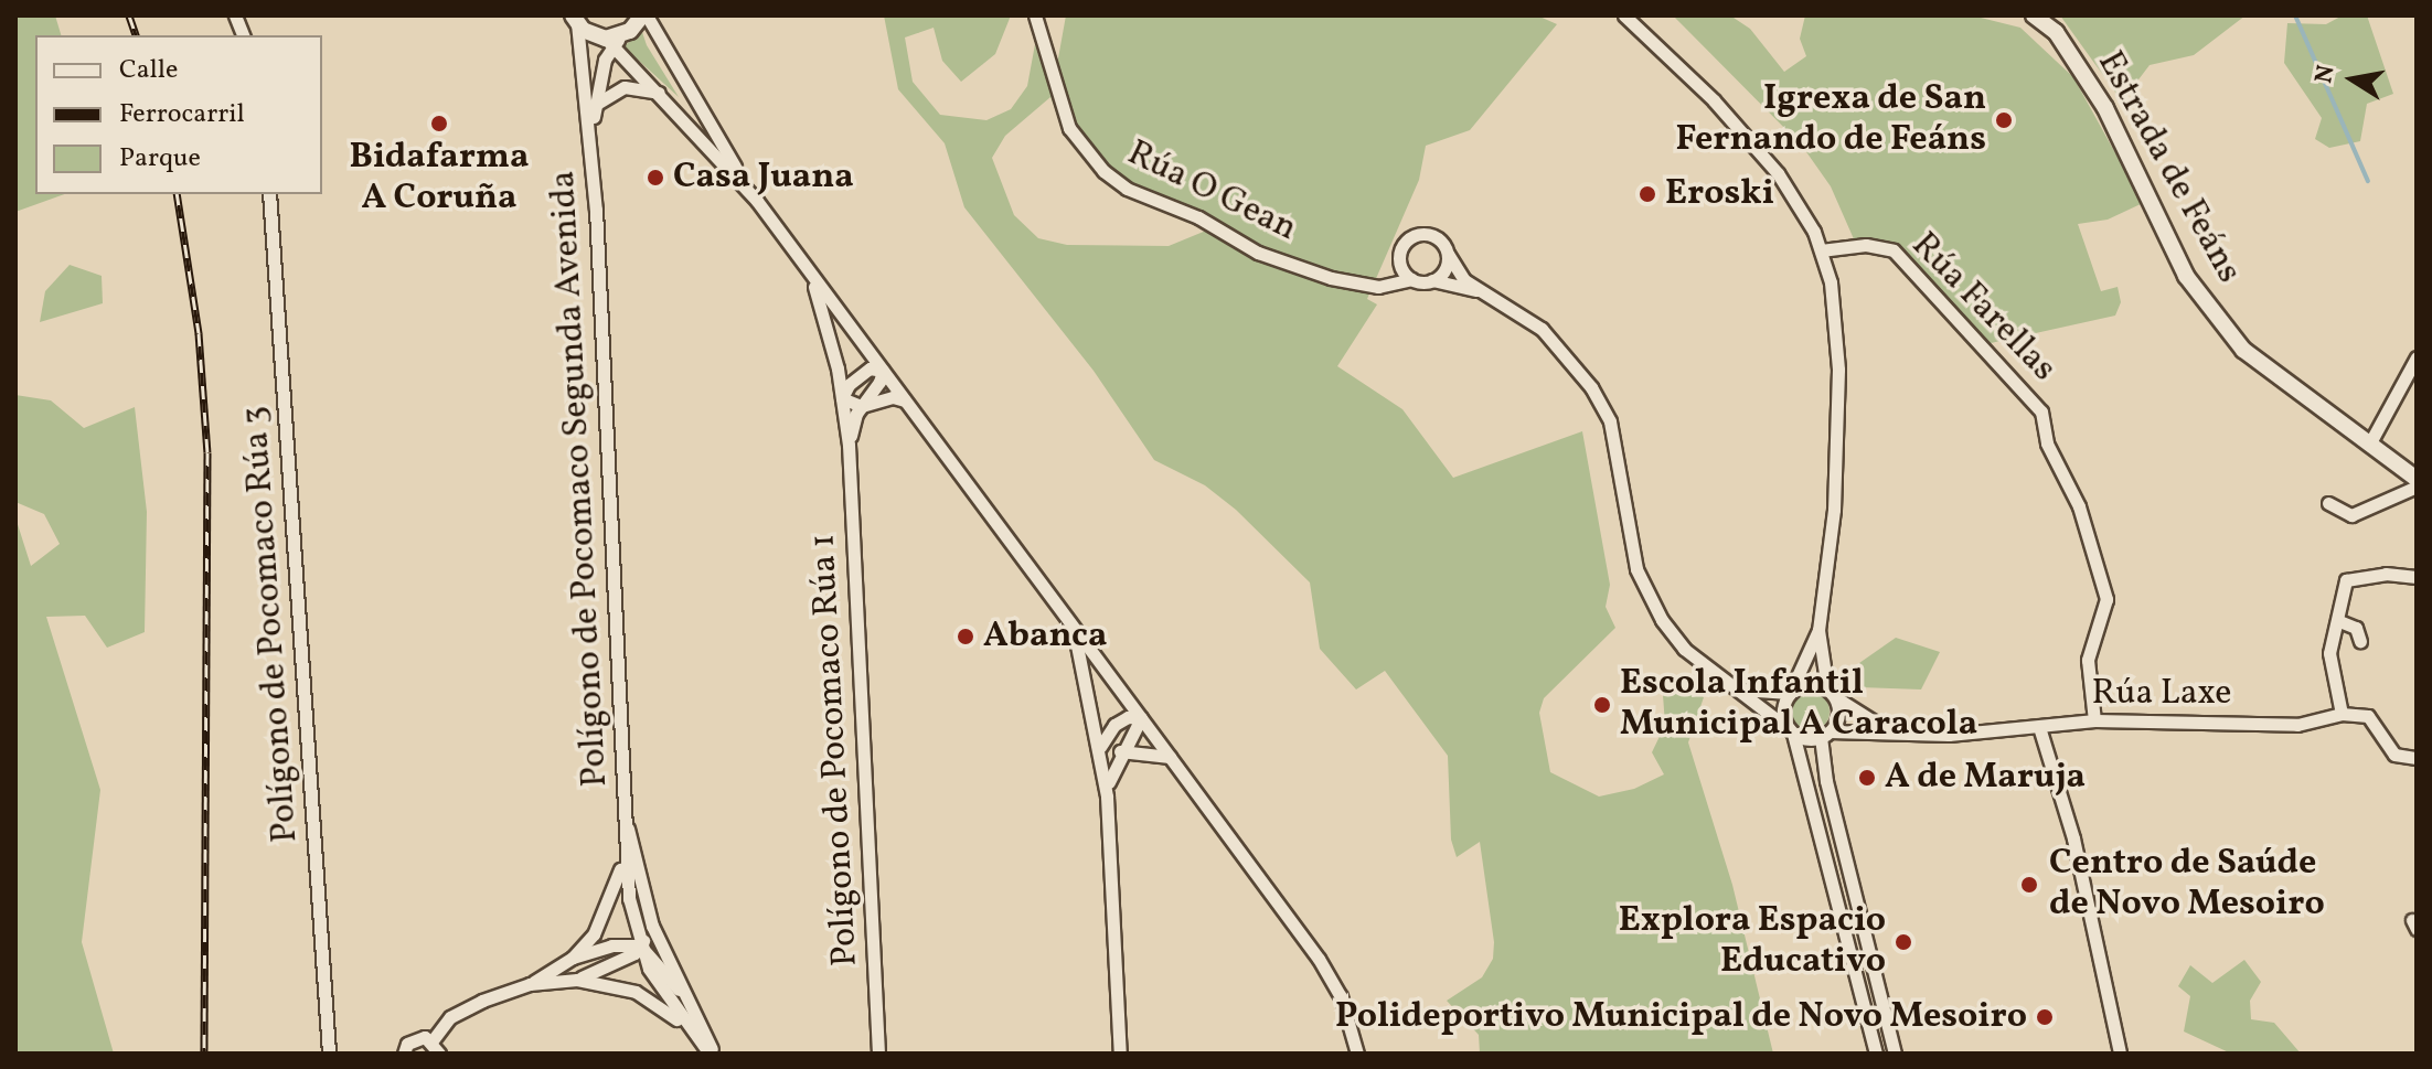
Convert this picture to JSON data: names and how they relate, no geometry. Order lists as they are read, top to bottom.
{
  "streets": {
    "street": [
      "Estrada de Feáns",
      "Rúa O Gean",
      "Rúa Farellas",
      "Polígono de Pocomaco Segunda Avenida",
      "Polígono de Pocomaco Rúa 3",
      "Rúa Laxe",
      "Polígono de Pocomaco Rúa 1"
    ]
  },
  "crossings": [
    ["Rúa Farellas", "Rúa Laxe"]
  ],
  "places": [
    "Igrexa de San Fernando de Feáns",
    "Bidafarma A Coruña",
    "Casa Juana",
    "Eroski",
    "Abanca",
    "Escola Infantil Municipal A Caracola",
    "A de Maruja",
    "Centro de Saúde de Novo Mesoiro",
    "Explora Espacio Educativo",
    "Polideportivo Municipal de Novo Mesoiro"
  ],
  "legend": ["Calle", "Ferrocarril", "Parque"],
  "north": "left"
}
